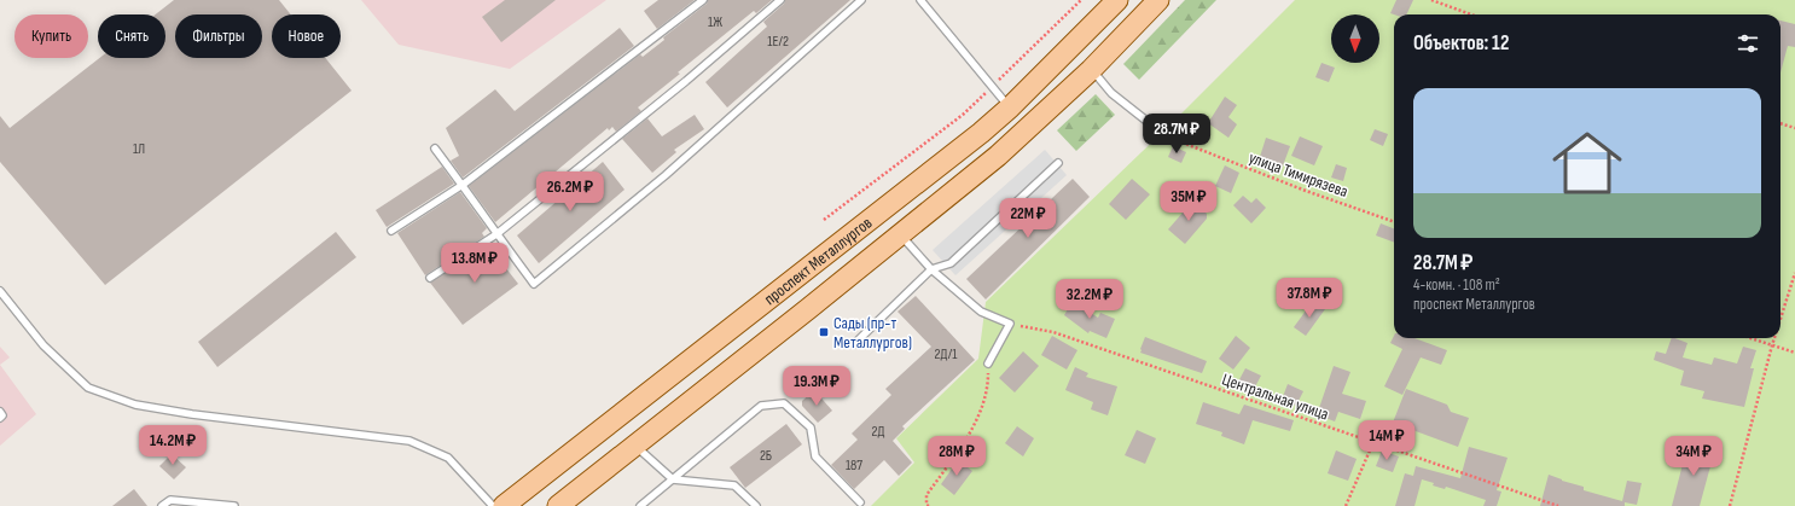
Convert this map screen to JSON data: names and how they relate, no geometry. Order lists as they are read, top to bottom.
{
  "streets": {
    "main road": ["проспект Металлургов"],
    "path": ["улица Тимирязева", "Центральная улица"]
  },
  "places": {
    "transit": ["Сады (пр-т Металлургов)"]
  },
  "house_numbers": [
    "1Ж",
    "1Е/2",
    "1Л",
    "2Д/1",
    "2Д",
    "2Б",
    "187"
  ],
  "north": "bottom",
  "page": {
    "chip": [
      "Купить",
      "Снять",
      "Фильтры",
      "Новое"
    ],
    "heading": "Объектов: 12",
    "list": [
      {
        "name": "28.7M ₽",
        "note": "4-комн. · 108 m² · проспект Металлургов"
      }
    ],
    "price": [
      "28.7M ₽",
      "26.2M ₽",
      "35M ₽",
      "22M ₽",
      "13.8M ₽",
      "37.8M ₽",
      "32.2M ₽",
      "19.3M ₽",
      "14M ₽",
      "14.2M ₽",
      "28M ₽",
      "34M ₽"
    ]
  }
}
